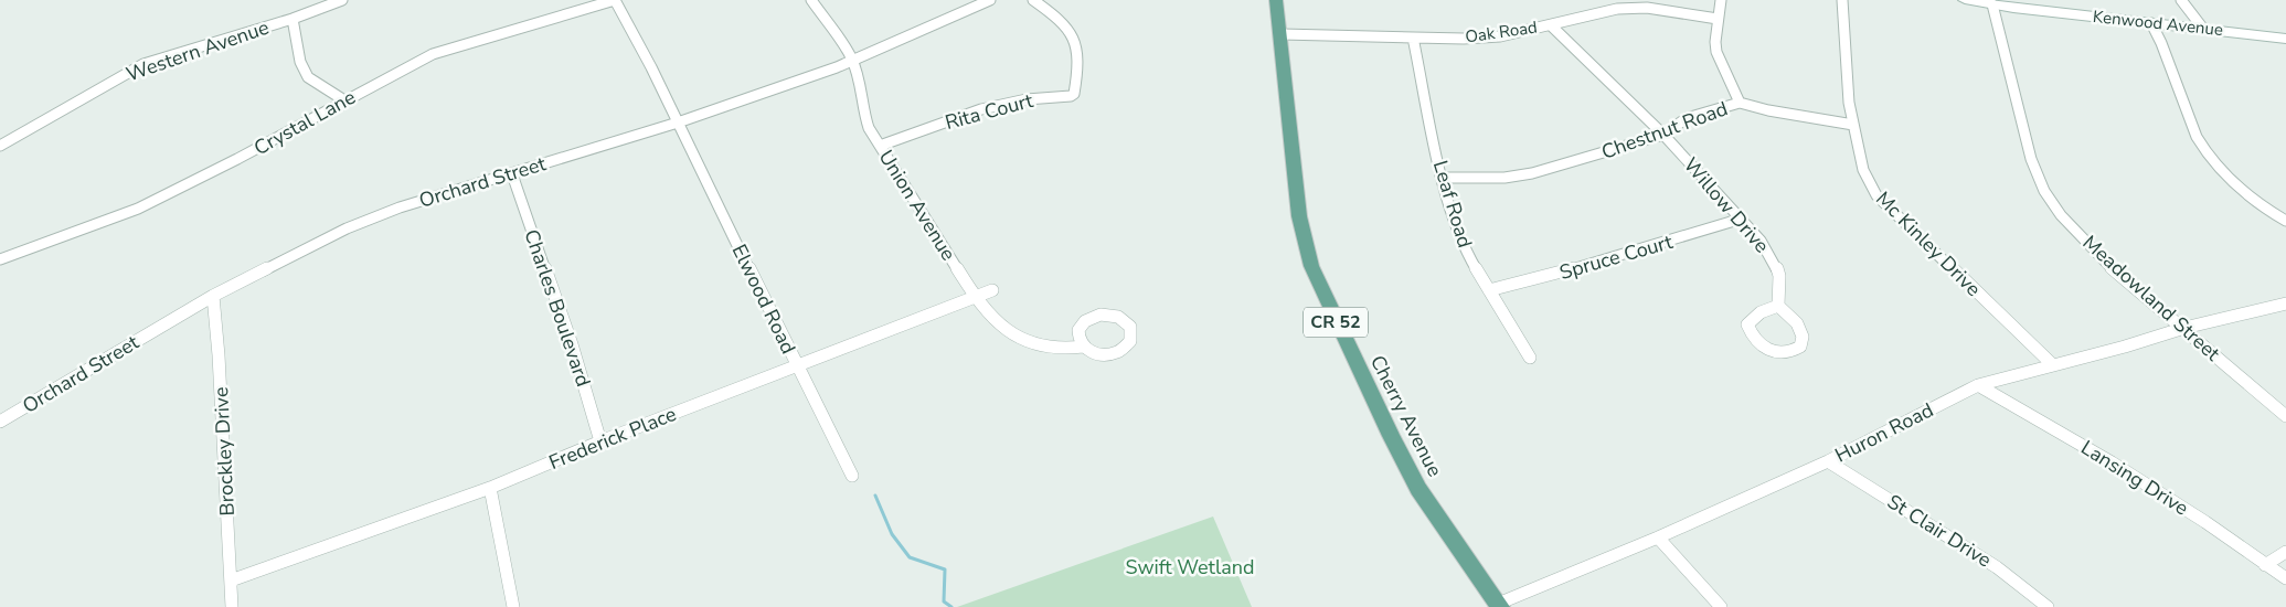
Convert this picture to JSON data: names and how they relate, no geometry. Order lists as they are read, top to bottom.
{
  "streets": {
    "main road": ["Kenwood Avenue", "CR 52", "Cherry Avenue"],
    "street": [
      "Oak Road",
      "Western Avenue",
      "Rita Court",
      "Crystal Lane",
      "Chestnut Road",
      "Orchard Street",
      "Leaf Road",
      "Union Avenue",
      "Willow Drive",
      "Mc Kinley Drive",
      "Spruce Court",
      "Meadowland Street",
      "Elwood Road",
      "Charles Boulevard",
      "Huron Road",
      "Frederick Place",
      "Brockley Drive",
      "Lansing Drive",
      "St Clair Drive"
    ]
  },
  "crossings": [
    ["Kenwood Avenue", "Meadowland Street"],
    ["Oak Road", "Leaf Road"],
    ["Oak Road", "Willow Drive"],
    ["Oak Road", "Cherry Avenue"],
    ["Rita Court", "Union Avenue"],
    ["Crystal Lane", "Elwood Road"],
    ["Chestnut Road", "Leaf Road"],
    ["Chestnut Road", "Willow Drive"],
    ["Chestnut Road", "Mc Kinley Drive"],
    ["Orchard Street", "Union Avenue"],
    ["Orchard Street", "Elwood Road"],
    ["Orchard Street", "Charles Boulevard"],
    ["Orchard Street", "Brockley Drive"],
    ["Leaf Road", "Spruce Court"],
    ["Union Avenue", "Frederick Place"],
    ["Willow Drive", "Spruce Court"],
    ["Mc Kinley Drive", "Huron Road"],
    ["Meadowland Street", "Huron Road"],
    ["Elwood Road", "Frederick Place"],
    ["Charles Boulevard", "Frederick Place"],
    ["Cherry Avenue", "Huron Road"],
    ["Huron Road", "Lansing Drive"],
    ["Huron Road", "St Clair Drive"],
    ["Frederick Place", "Brockley Drive"]
  ],
  "parks": ["Swift Wetland"]
}
